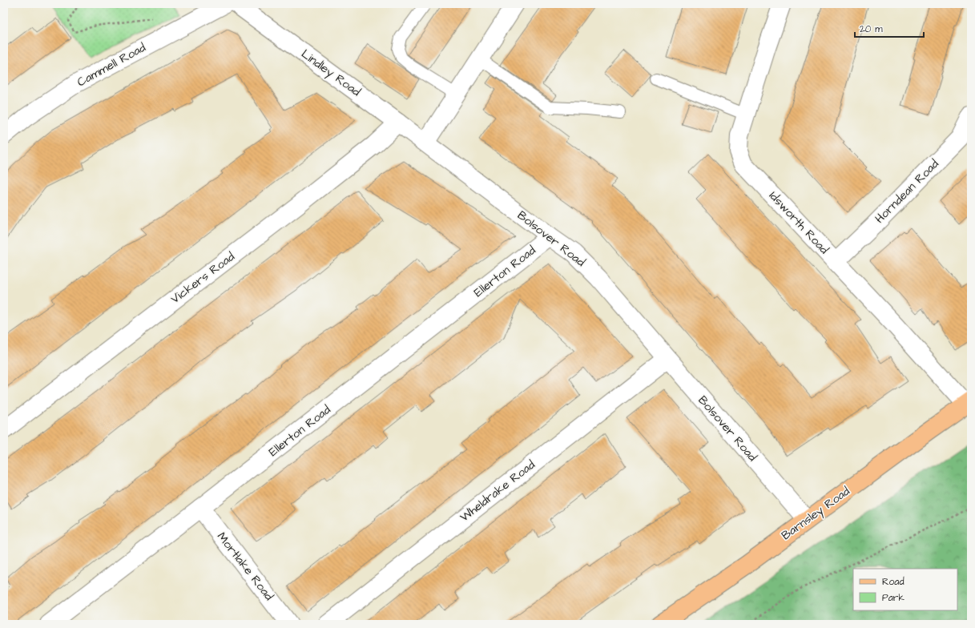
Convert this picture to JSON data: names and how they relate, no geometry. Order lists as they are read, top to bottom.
{
  "streets": {
    "main road": ["Barnsley Road"],
    "street": [
      "Cammell Road",
      "Lindley Road",
      "Horndean Road",
      "Idsworth Road",
      "Bolsover Road",
      "Ellerton Road",
      "Vickers Road",
      "Wheldrake Road",
      "Mortlake Road"
    ]
  },
  "crossings": [
    ["Lindley Road", "Bolsover Road"],
    ["Lindley Road", "Vickers Road"],
    ["Horndean Road", "Idsworth Road"],
    ["Idsworth Road", "Barnsley Road"],
    ["Bolsover Road", "Ellerton Road"],
    ["Bolsover Road", "Wheldrake Road"],
    ["Bolsover Road", "Barnsley Road"],
    ["Ellerton Road", "Mortlake Road"]
  ],
  "legend": ["Road", "Park"],
  "scale_bar": "20 m"
}
